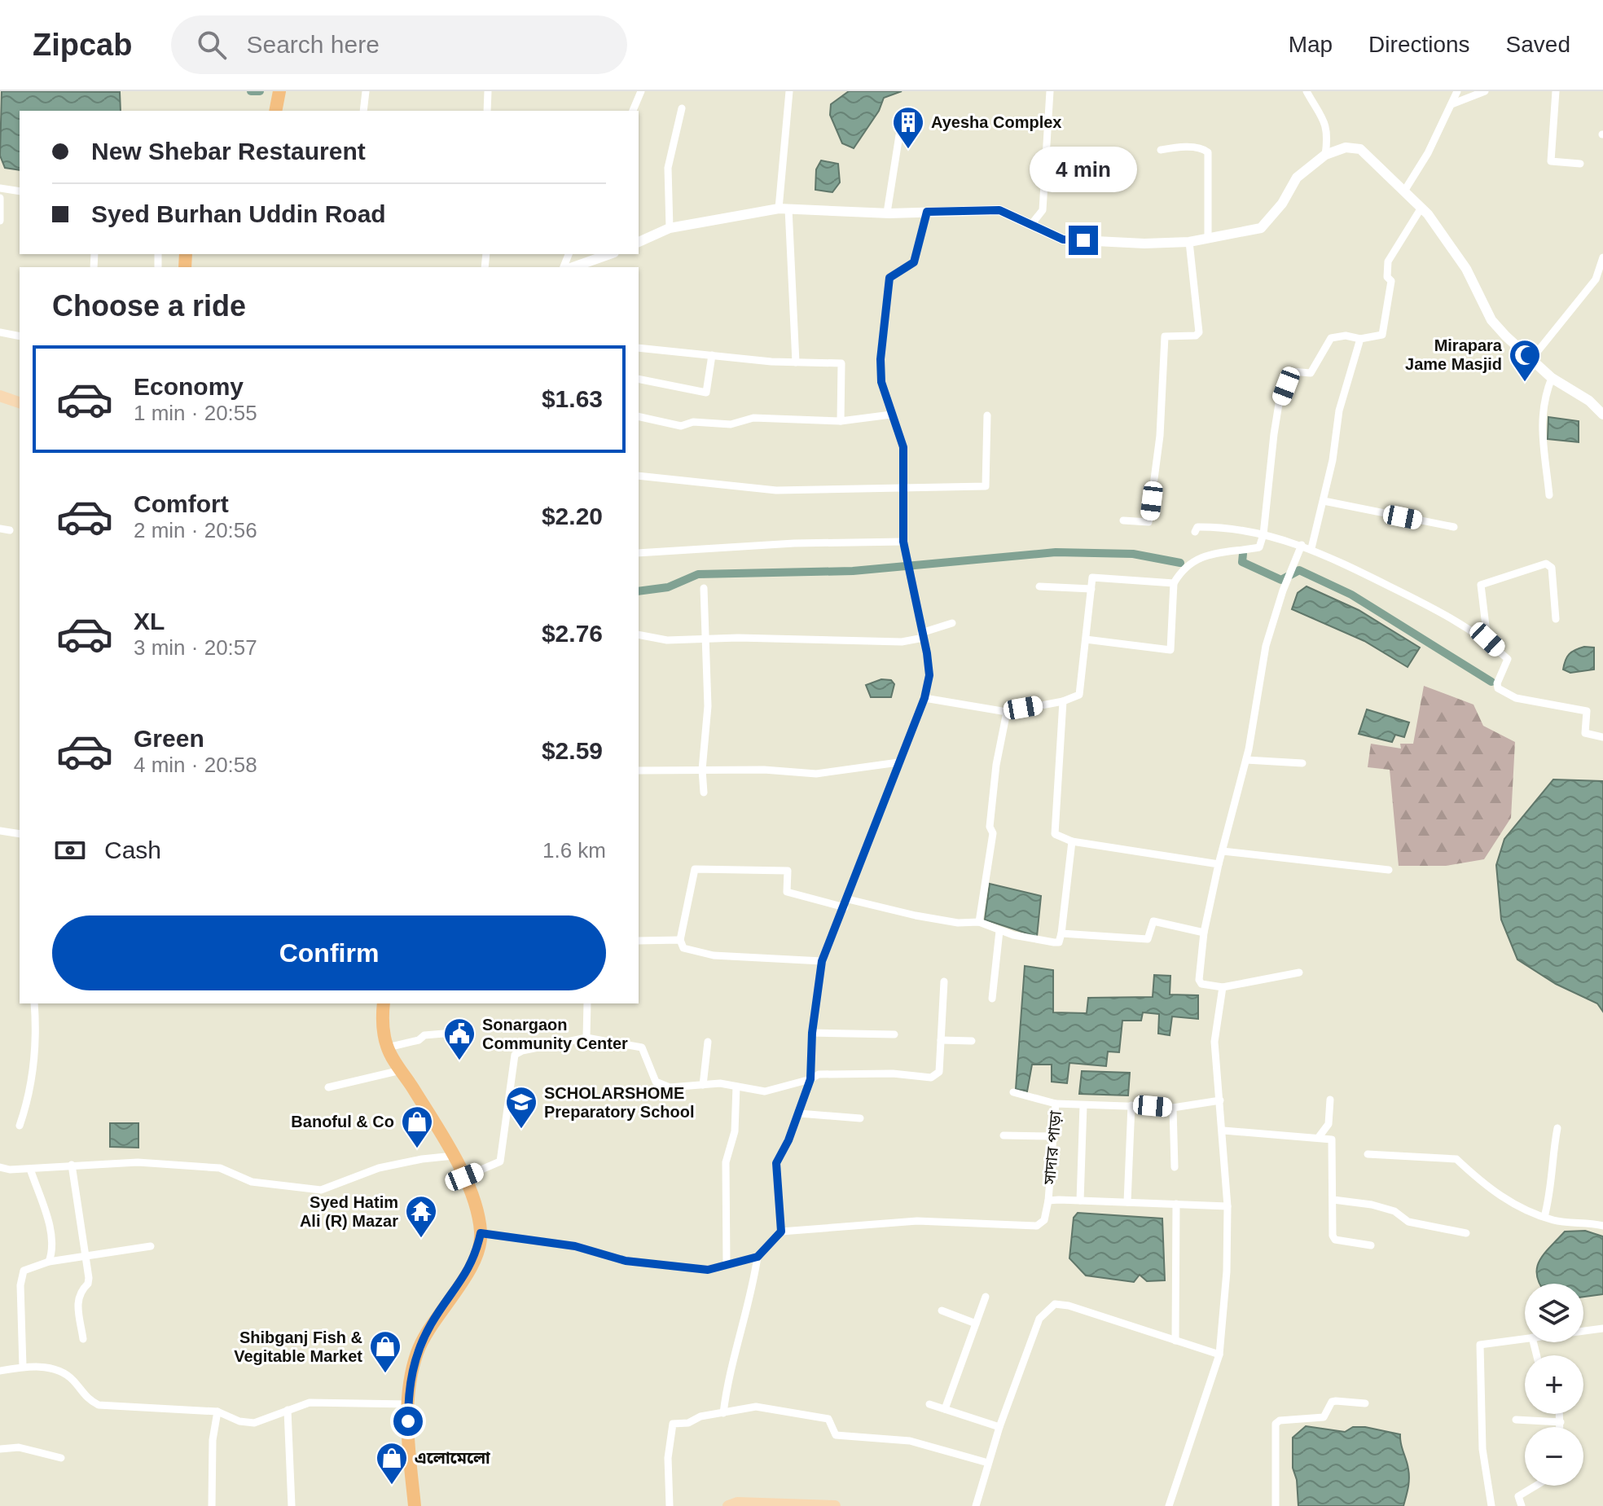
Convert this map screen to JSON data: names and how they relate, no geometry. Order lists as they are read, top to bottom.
{
  "streets": {
    "street": ["সাদার পাড়া"]
  },
  "places": {
    "building": ["Ayesha Complex"],
    "mosque": ["Mirapara Jame Masjid"],
    "public building": ["Sonargaon Community Center"],
    "school or university": ["SCHOLARSHOME Preparatory School"],
    "shop": ["Banoful & Co", "Shibganj Fish & Vegitable Market", "এলোমেলো"],
    "temple": ["Syed Hatim Ali (R) Mazar"]
  },
  "page": {
    "header": "Zipcab",
    "search": "Search here",
    "nav": ["Map", "Directions", "Saved"],
    "banner": ["New Shebar Restaurent", "Syed Burhan Uddin Road"],
    "bubble": "4 min",
    "heading": "Choose a ride",
    "list": [
      {
        "name": "Economy",
        "note": "1 min · 20:55",
        "value": "$1.63"
      },
      {
        "name": "Comfort",
        "note": "2 min · 20:56",
        "value": "$2.20"
      },
      {
        "name": "XL",
        "note": "3 min · 20:57",
        "value": "$2.76"
      },
      {
        "name": "Green",
        "note": "4 min · 20:58",
        "value": "$2.59"
      }
    ],
    "pay": ["Cash", "1.6 km"],
    "buttons": "Confirm",
    "map_buttons": ["+", "−"]
  }
}
